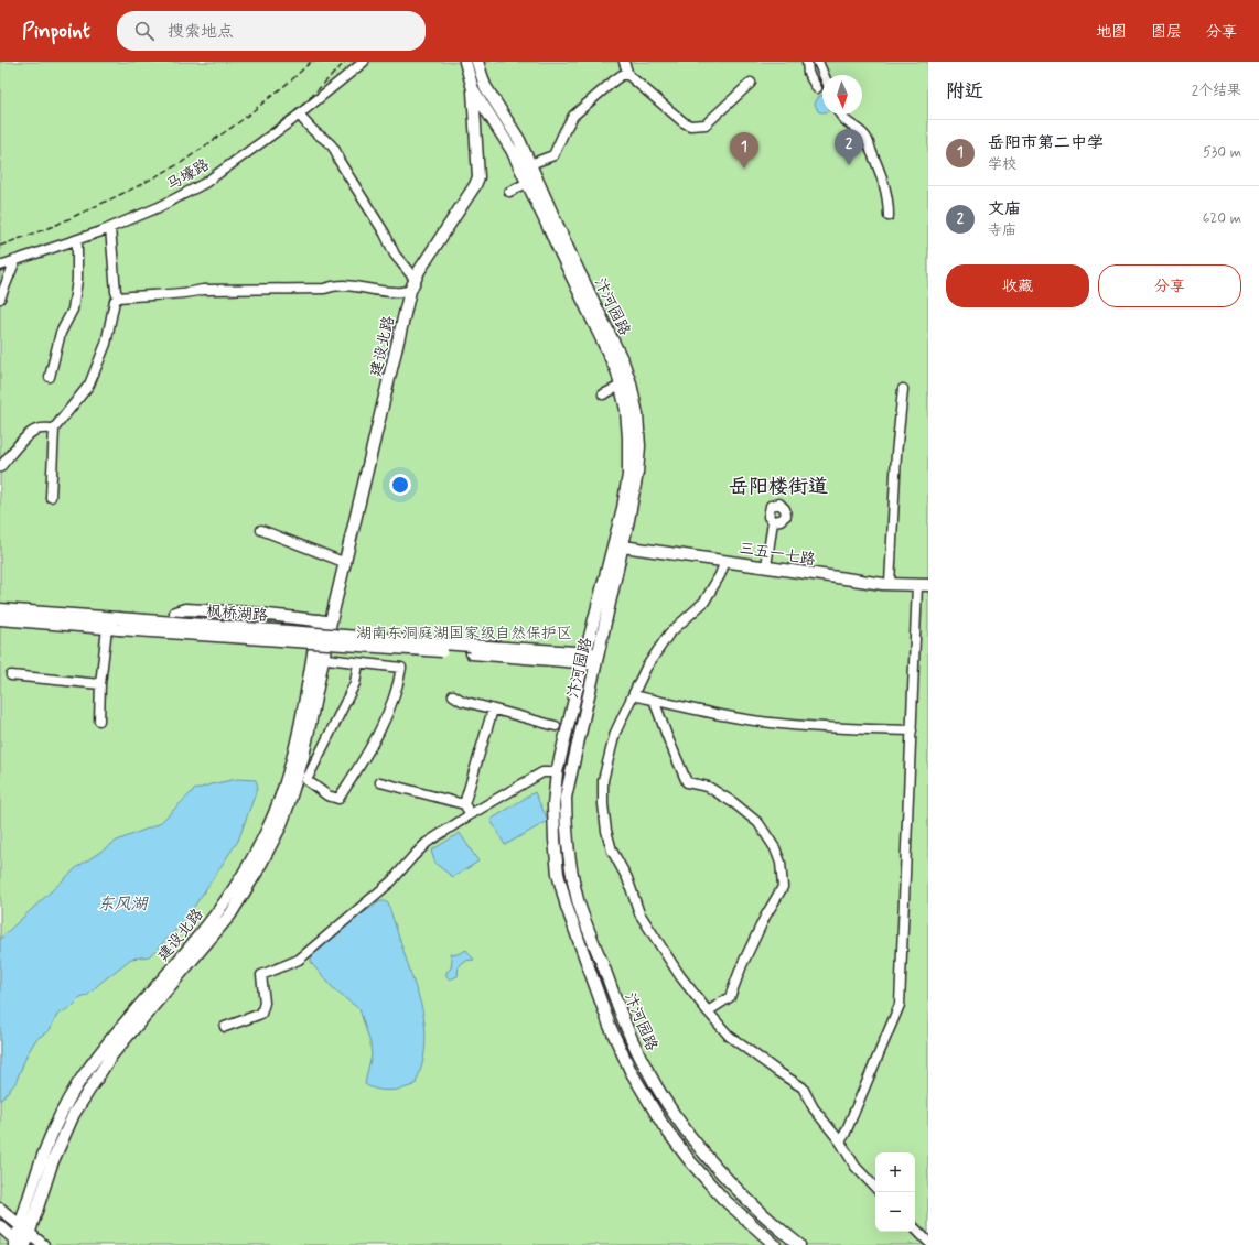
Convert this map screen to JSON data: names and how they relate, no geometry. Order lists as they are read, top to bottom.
{
  "streets": {
    "main road": [
      "汴河园路",
      "建设北路",
      "三五一七路",
      "枫桥湖路"
    ],
    "street": ["马壕路"]
  },
  "crossings": [
    ["汴河园路", "建设北路"],
    ["汴河园路", "三五一七路"]
  ],
  "districts": ["岳阳楼街道"],
  "water": ["东风湖"],
  "parks": ["湖南东洞庭湖国家级自然保护区"],
  "north": "bottom",
  "page": {
    "header": "Pinpoint",
    "search": "搜索地点",
    "nav": ["地图", "图层", "分享"],
    "heading": ["附近", "2个结果"],
    "list": [
      {
        "mark": "1",
        "name": "岳阳市第二中学",
        "note": "学校",
        "value": "530 m"
      },
      {
        "mark": "2",
        "name": "文庙",
        "note": "寺庙",
        "value": "620 m"
      }
    ],
    "pins": ["2", "1"],
    "buttons": ["收藏", "分享"],
    "map_buttons": ["+", "−"]
  }
}
